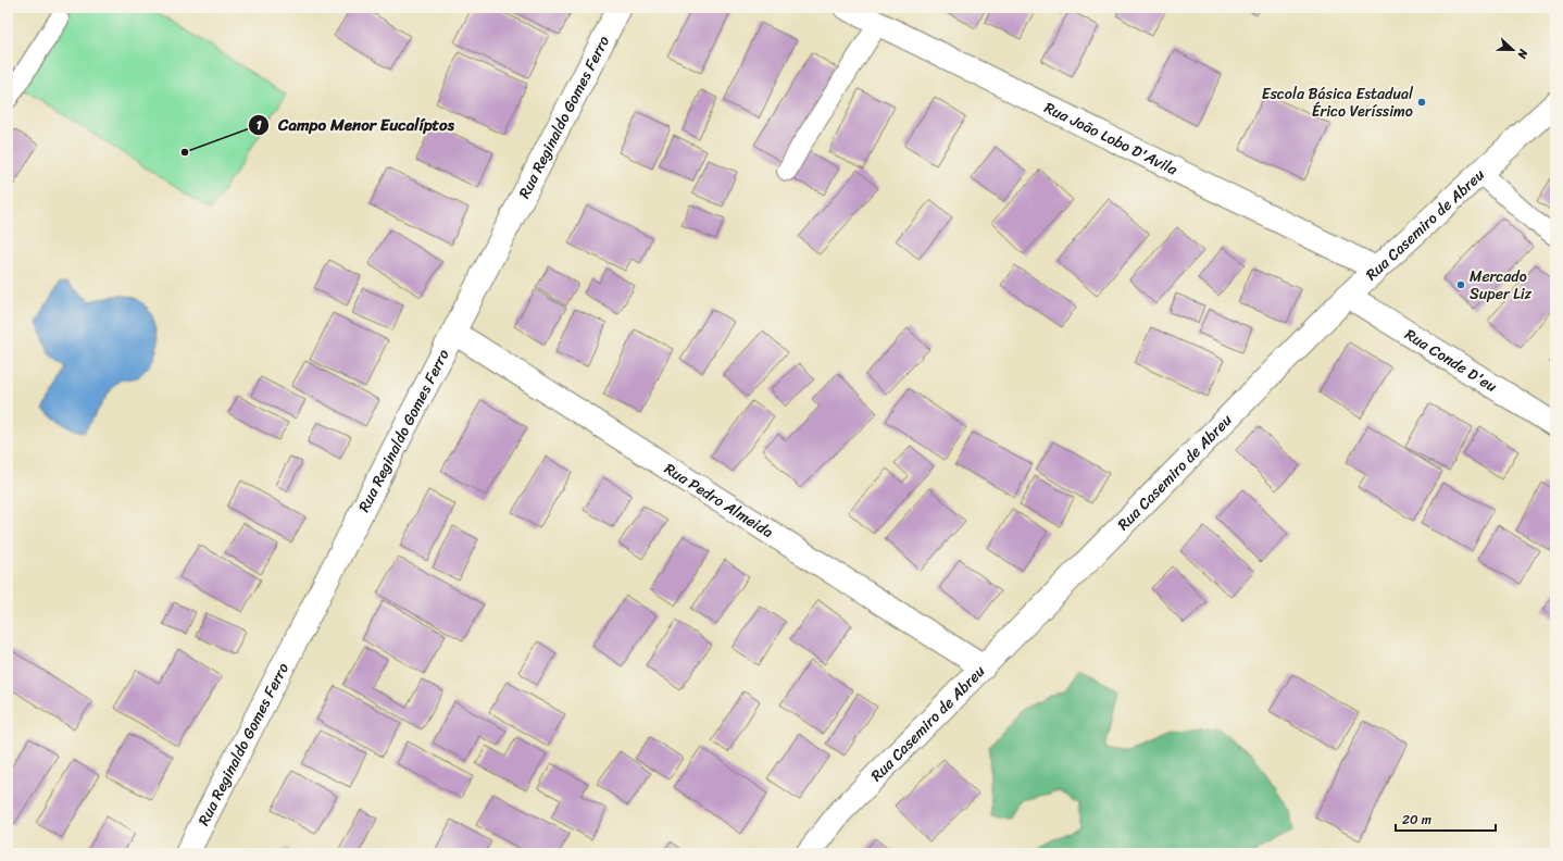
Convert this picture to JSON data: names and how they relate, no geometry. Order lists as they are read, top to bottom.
{
  "streets": {
    "street": [
      "Rua Reginaldo Gomes Ferro",
      "Rua João Lobo D'Avila",
      "Rua Casemiro de Abreu",
      "Rua Conde D'eu",
      "Rua Pedro Almeida"
    ]
  },
  "crossings": [
    ["Rua Reginaldo Gomes Ferro", "Rua Pedro Almeida"],
    ["Rua João Lobo D'Avila", "Rua Casemiro de Abreu"],
    ["Rua Casemiro de Abreu", "Rua Conde D'eu"],
    ["Rua Casemiro de Abreu", "Rua Pedro Almeida"]
  ],
  "places": ["Escola Básica Estadual Érico Veríssimo", "Campo Menor Eucalíptos", "Mercado Super Liz"],
  "scale_bar": "20 m",
  "north": "right"
}
